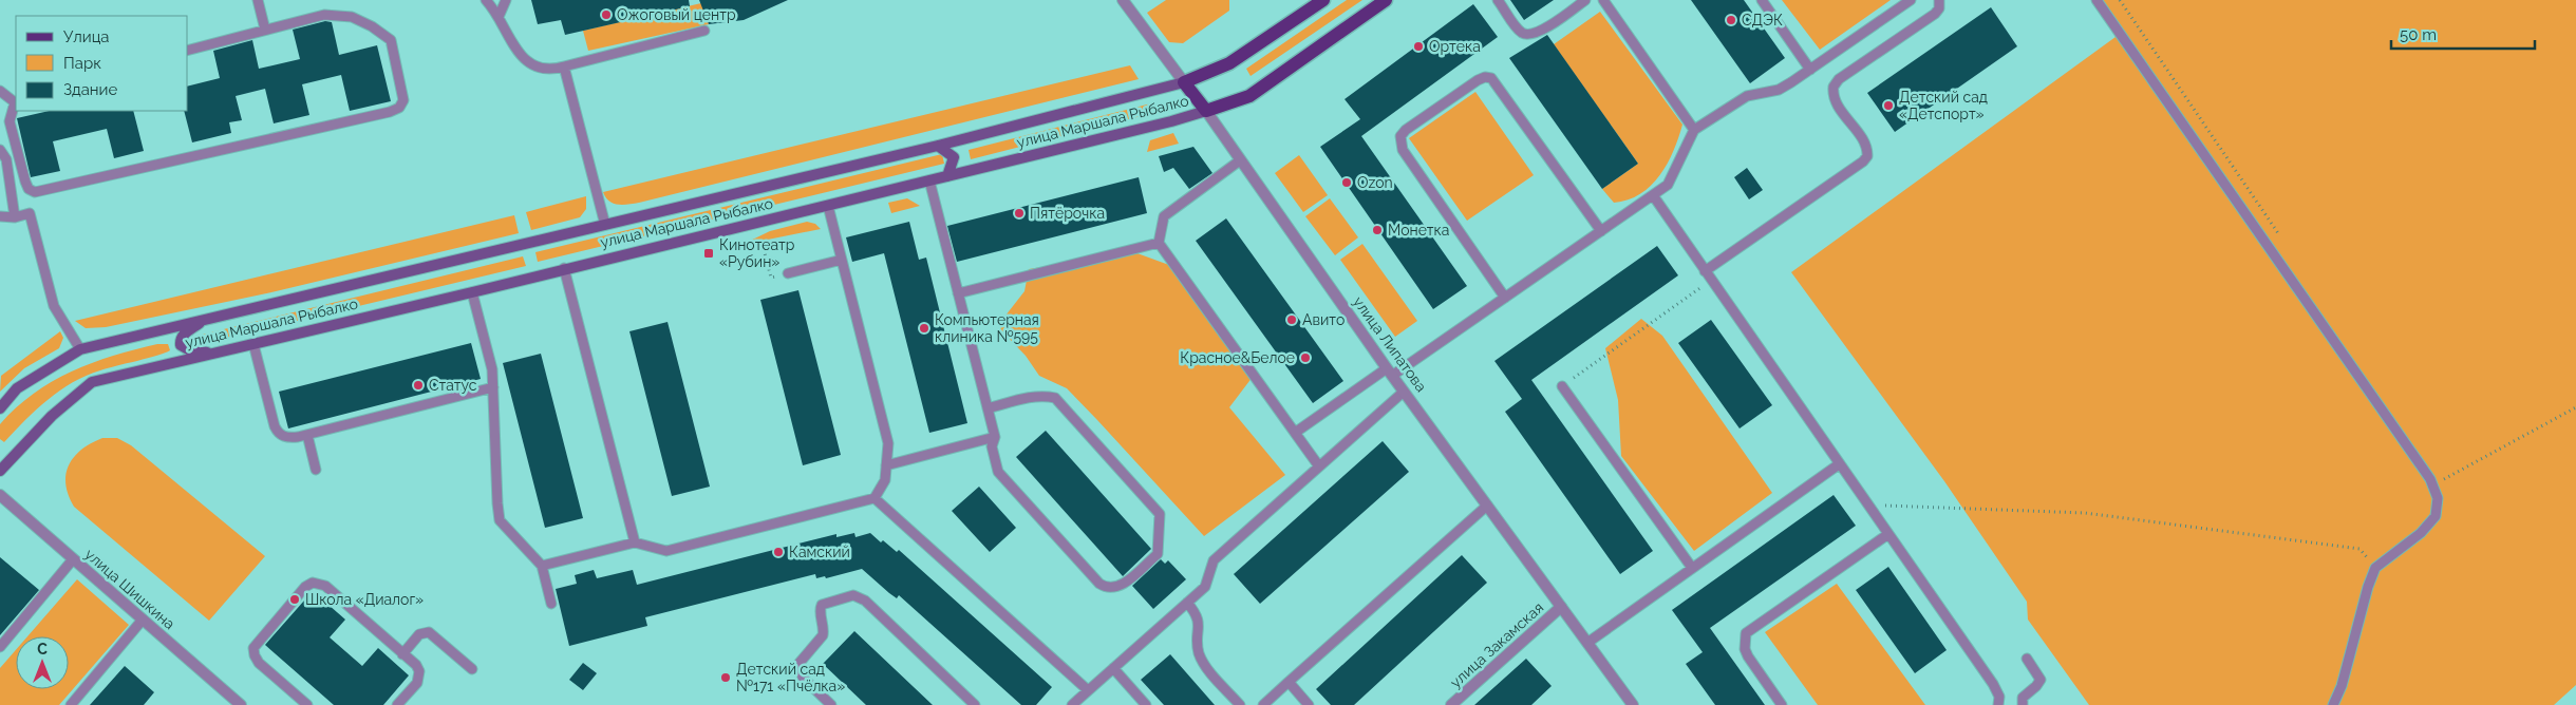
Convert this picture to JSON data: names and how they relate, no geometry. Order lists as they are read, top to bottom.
{
  "streets": {
    "main road": ["улица Маршала Рыбалко", "улица Липатова"],
    "street": ["улица Шишкина", "улица Закамская"]
  },
  "crossings": [
    ["улица Маршала Рыбалко", "улица Липатова"],
    ["улица Липатова", "улица Закамская"]
  ],
  "places": {
    "other": [
      "Ожоговый центр",
      "СДЭК",
      "Ортека",
      "Детский сад «Детспорт»",
      "Ozon",
      "Пятёрочка",
      "Монетка",
      "Авито",
      "Компьютерная клиника №595",
      "Красное&Белое",
      "Статус",
      "Камский",
      "Школа «Диалог»",
      "Детский сад №171 «Пчёлка»"
    ],
    "transit": ["Кинотеатр «Рубин»"]
  },
  "legend": ["Улица", "Парк", "Здание"],
  "scale_bar": "50 m",
  "north": "top"
}
